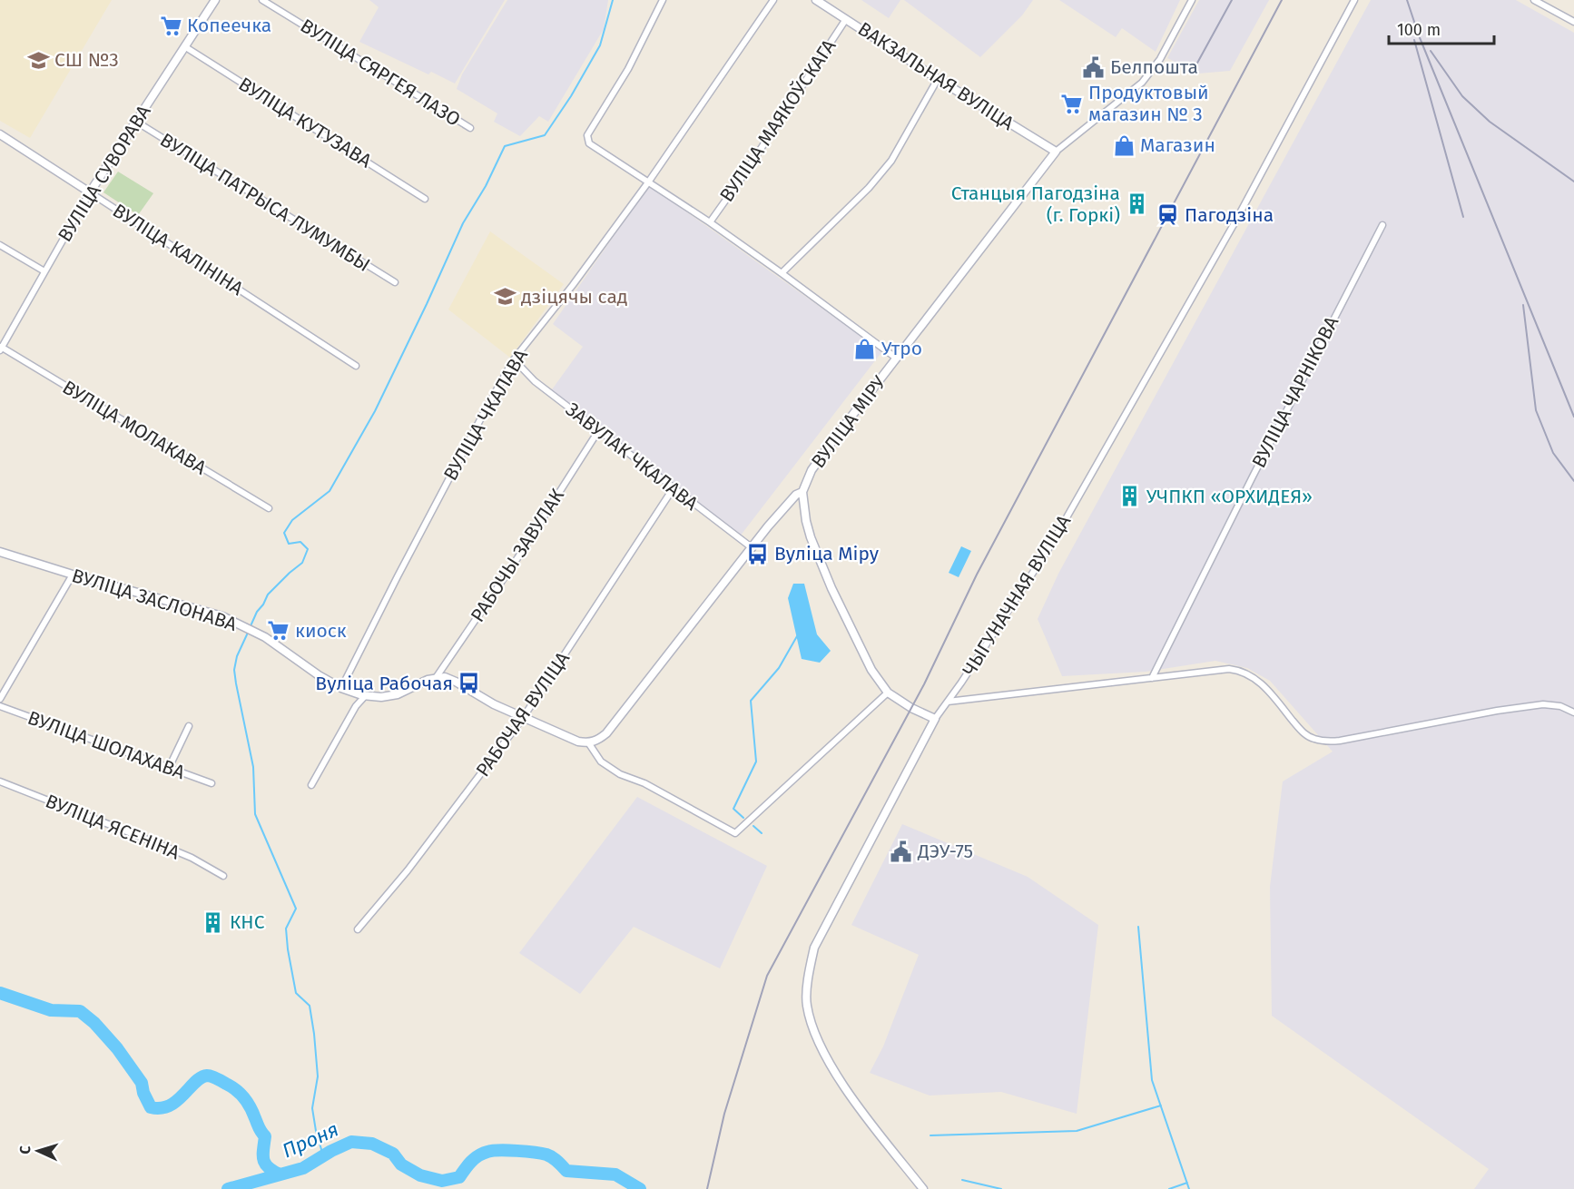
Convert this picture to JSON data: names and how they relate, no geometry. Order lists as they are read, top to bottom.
{
  "streets": {
    "street": [
      "ВУЛІЦА СЯРГЕЯ ЛАЗО",
      "ВАКЗАЛЬНАЯ ВУЛІЦА",
      "ВУЛІЦА МАЯКОЎСКАГА",
      "ВУЛІЦА КУТУЗАВА",
      "ВУЛІЦА СУВОРАВА",
      "ВУЛІЦА ПАТРЫСА ЛУМУМБЫ",
      "ВУЛІЦА КАЛІНІНА",
      "ВУЛІЦА ЧАРНІКОВА",
      "ВУЛІЦА ЧКАЛАВА",
      "ВУЛІЦА МІРУ",
      "ВУЛІЦА МОЛАКАВА",
      "ЗАВУЛАК ЧКАЛАВА",
      "РАБОЧЫ ЗАВУЛАК",
      "ЧЫГУНАЧНАЯ ВУЛІЦА",
      "ВУЛІЦА ЗАСЛОНАВА",
      "РАБОЧАЯ ВУЛІЦА",
      "ВУЛІЦА ШОЛАХАВА",
      "ВУЛІЦА ЯСЕНІНА"
    ]
  },
  "crossings": [
    ["ВАКЗАЛЬНАЯ ВУЛІЦА", "ВУЛІЦА МАЯКОЎСКАГА"],
    ["ВАКЗАЛЬНАЯ ВУЛІЦА", "ВУЛІЦА МІРУ"],
    ["ВУЛІЦА КУТУЗАВА", "ВУЛІЦА СУВОРАВА"],
    ["ВУЛІЦА СУВОРАВА", "ВУЛІЦА ПАТРЫСА ЛУМУМБЫ"],
    ["ВУЛІЦА СУВОРАВА", "ВУЛІЦА КАЛІНІНА"],
    ["ВУЛІЦА СУВОРАВА", "ВУЛІЦА МОЛАКАВА"],
    ["ВУЛІЦА ЧКАЛАВА", "ЗАВУЛАК ЧКАЛАВА"],
    ["ВУЛІЦА ЧКАЛАВА", "ВУЛІЦА ЗАСЛОНАВА"],
    ["ВУЛІЦА МІРУ", "ЗАВУЛАК ЧКАЛАВА"],
    ["ЗАВУЛАК ЧКАЛАВА", "РАБОЧЫ ЗАВУЛАК"],
    ["ЗАВУЛАК ЧКАЛАВА", "РАБОЧАЯ ВУЛІЦА"],
    ["РАБОЧЫ ЗАВУЛАК", "ВУЛІЦА ЗАСЛОНАВА"]
  ],
  "water": ["Проня"],
  "places": {
    "supermarket": ["Копеечка", "Продуктовый магазин № 3", "киоск"],
    "school or university": ["СШ №3", "дзіцячы сад"],
    "public building": ["Белпошта", "ДЭУ-75"],
    "shop": ["Магазин", "Утро"],
    "building": ["Станцыя Пагодзіна (г. Горкі)", "УЧПКП «ОРХИДЕЯ»", "КНС"],
    "station": ["Пагодзіна"],
    "bus stop": ["Вуліца Міру", "Вуліца Рабочая"]
  },
  "scale_bar": "100 m",
  "north": "left"
}
